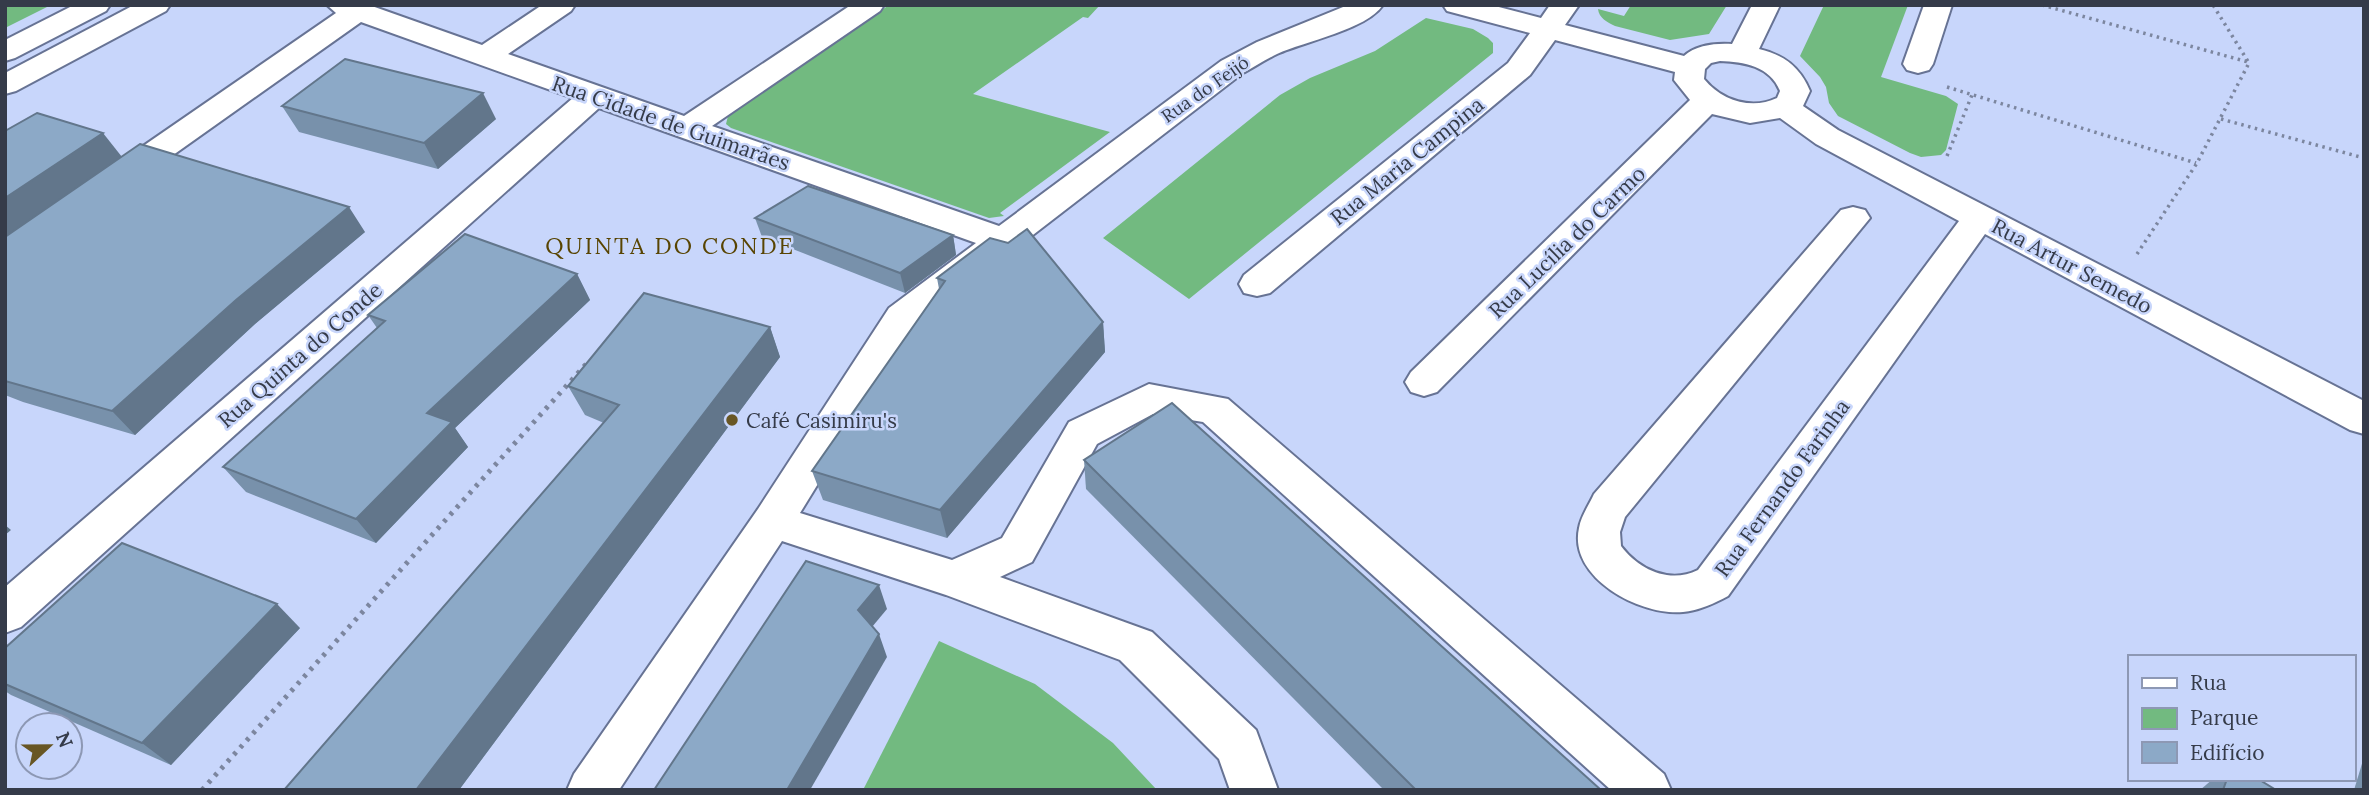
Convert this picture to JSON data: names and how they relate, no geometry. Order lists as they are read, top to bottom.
{
  "streets": {
    "street": [
      "Rua do Feijó",
      "Rua Cidade de Guimarães",
      "Rua Maria Campina",
      "Rua Lucília do Carmo",
      "Rua Artur Semedo",
      "Rua Quinta do Conde",
      "Rua Fernando Farinha"
    ]
  },
  "crossings": [
    ["Rua do Feijó", "Rua Cidade de Guimarães"],
    ["Rua Cidade de Guimarães", "Rua Quinta do Conde"],
    ["Rua Artur Semedo", "Rua Fernando Farinha"]
  ],
  "districts": ["QUINTA DO CONDE"],
  "places": ["Café Casimiru's"],
  "legend": ["Rua", "Parque", "Edifício"],
  "north": "right"
}
